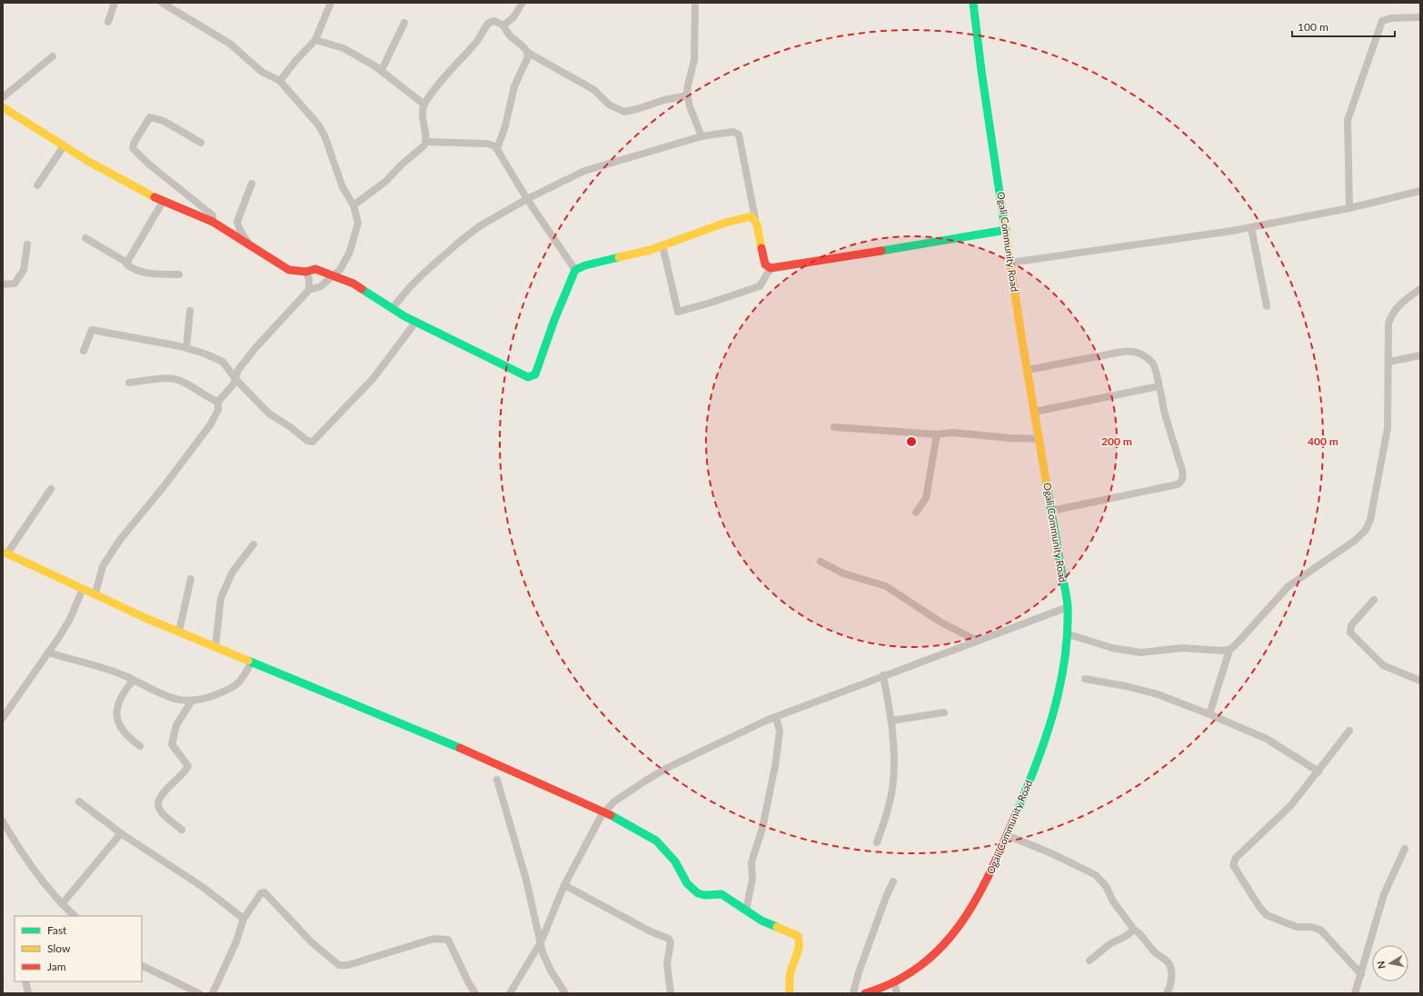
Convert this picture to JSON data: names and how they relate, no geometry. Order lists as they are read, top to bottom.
{
  "streets": {
    "street": ["Ogali Community Road"]
  },
  "legend": ["Fast", "Slow", "Jam"],
  "scale_bar": "100 m",
  "north": "left",
  "rings": ["200 m", "400 m"]
}
